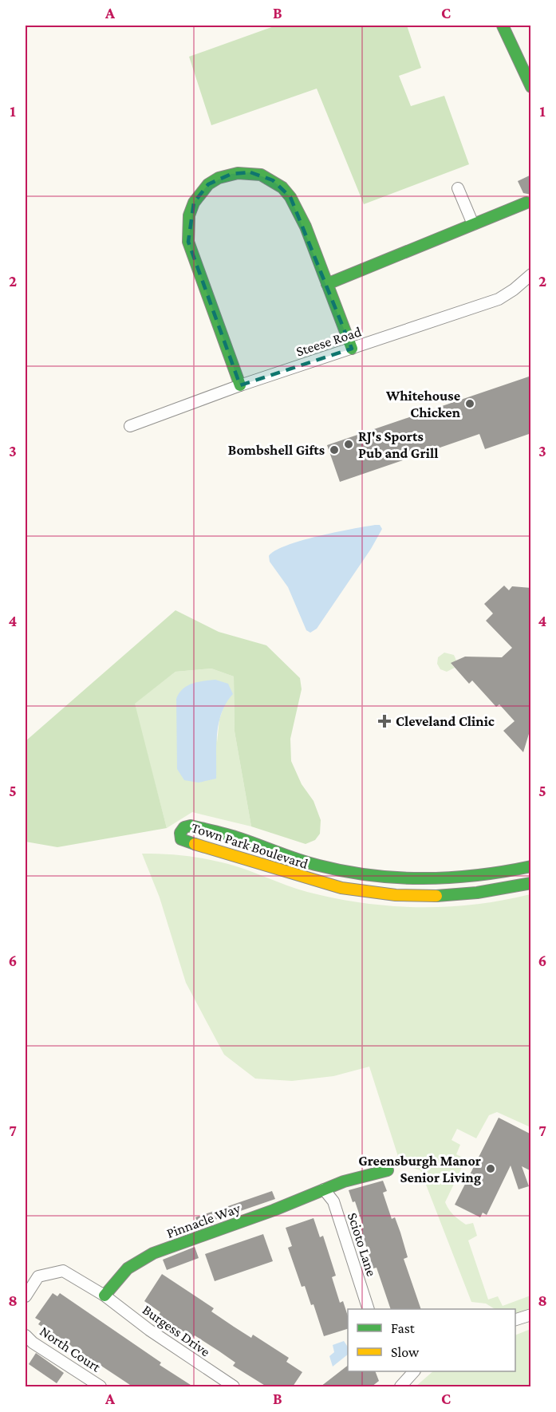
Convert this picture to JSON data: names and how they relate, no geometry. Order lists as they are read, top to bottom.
{
  "streets": {
    "street": [
      "Steese Road",
      "Town Park Boulevard",
      "Pinnacle Way",
      "Scioto Lane",
      "Burgess Drive",
      "North Court"
    ]
  },
  "crossings": [
    ["Pinnacle Way", "Scioto Lane"],
    ["Pinnacle Way", "Burgess Drive"]
  ],
  "places": {
    "other": [
      "Whitehouse Chicken",
      "RJ's Sports Pub and Grill",
      "Bombshell Gifts",
      "Greensburgh Manor Senior Living"
    ],
    "health": ["Cleveland Clinic"]
  },
  "legend": ["Fast", "Slow"],
  "grid": {
    "columns": ["A", "B", "C"],
    "rows": [
      "1",
      "2",
      "3",
      "4",
      "5",
      "6",
      "7",
      "8"
    ]
  }
}
